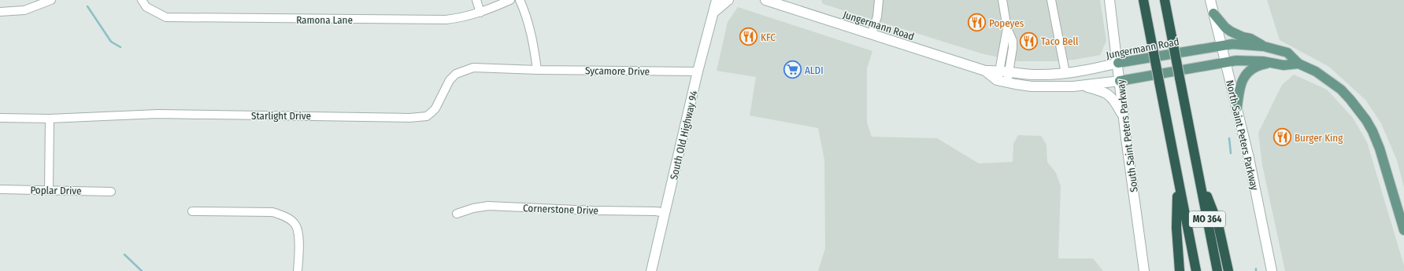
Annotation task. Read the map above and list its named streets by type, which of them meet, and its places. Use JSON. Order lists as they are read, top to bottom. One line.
{"streets":{"highway":["MO 364"],"main road":["Jungermann Road","South Old Highway 94","North Saint Peters Parkway","South Saint Peters Parkway"],"street":["Ramona Lane","Sycamore Drive","Starlight Drive","Poplar Drive","Cornerstone Drive"]},"crossings":[["Jungermann Road","North Saint Peters Parkway"],["Jungermann Road","South Saint Peters Parkway"],["Sycamore Drive","Starlight Drive"],["Sycamore Drive","South Old Highway 94"],["South Old Highway 94","Cornerstone Drive"]],"places":{"restaurant":["Popeyes","KFC","Taco Bell","Burger King"],"supermarket":["ALDI"]}}
